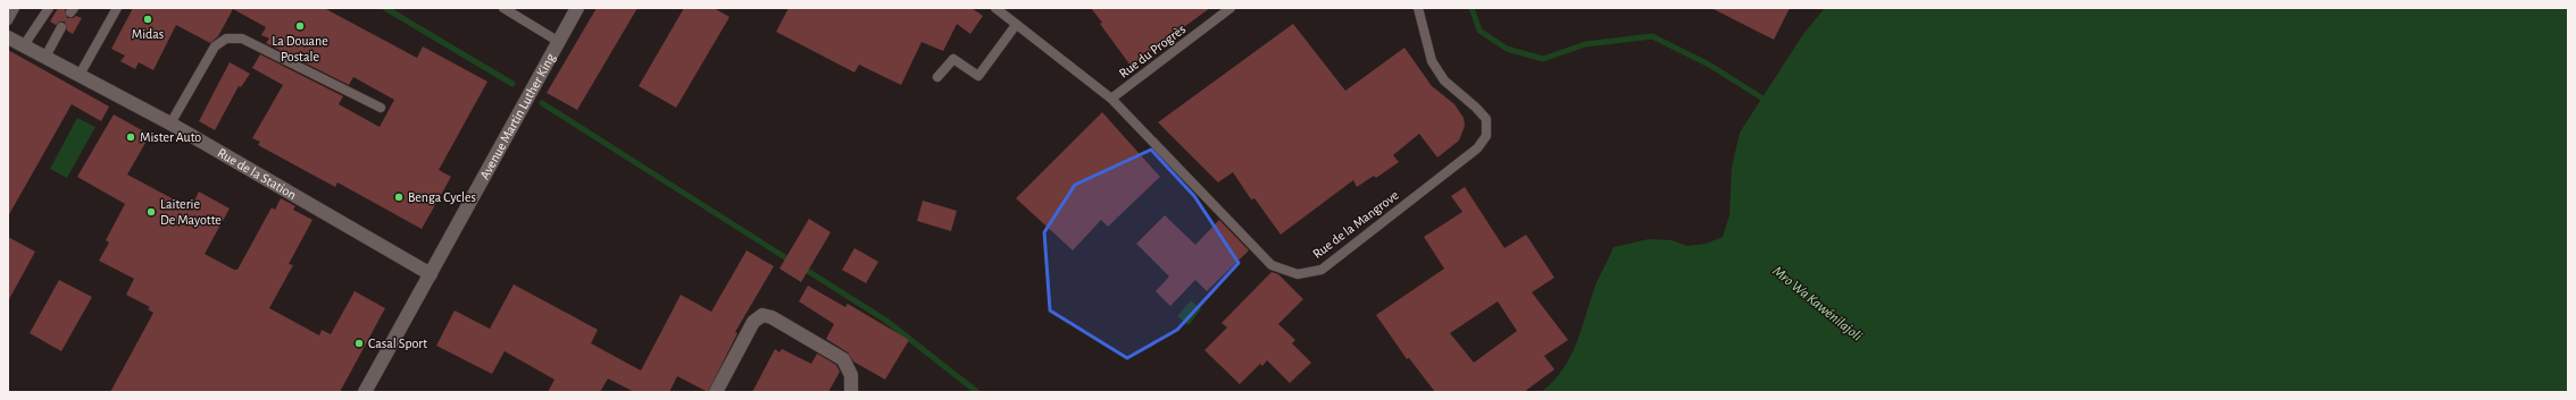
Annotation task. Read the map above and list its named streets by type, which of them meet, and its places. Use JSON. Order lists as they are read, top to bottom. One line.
{"streets":{"street":["Avenue Martin Luther King","Rue de la Station"],"lane":["Rue du Progrès","Rue de la Mangrove"]},"crossings":[["Rue du Progrès","Rue de la Mangrove"],["Avenue Martin Luther King","Rue de la Station"]],"water":["Mro Wa Kawénilajoli"],"places":["Midas","La Douane Postale","Mister Auto","Benga Cycles","Laiterie De Mayotte","Casal Sport"]}
